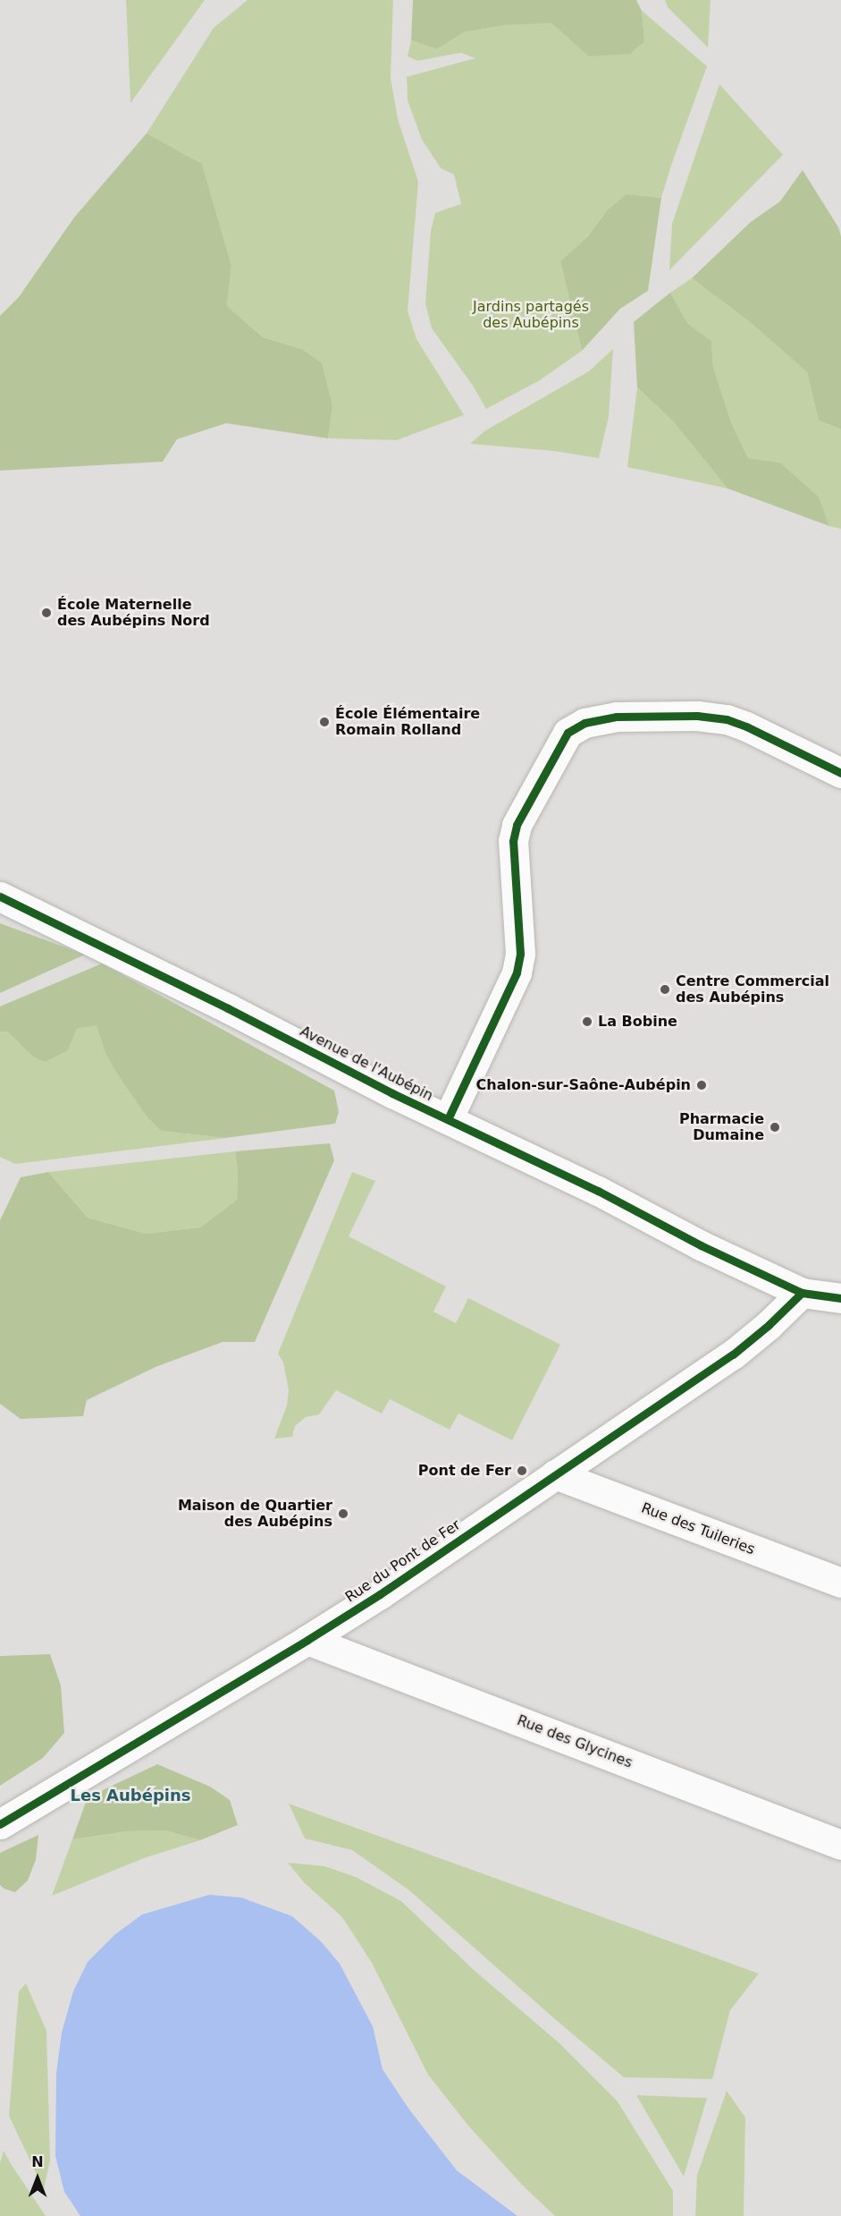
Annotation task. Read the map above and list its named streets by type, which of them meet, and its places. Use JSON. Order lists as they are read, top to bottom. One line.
{"streets":{"street":["Avenue de l'Aubépin","Rue des Tuileries","Rue du Pont de Fer","Rue des Glycines"]},"crossings":[["Avenue de l'Aubépin","Rue du Pont de Fer"],["Rue des Tuileries","Rue du Pont de Fer"],["Rue du Pont de Fer","Rue des Glycines"]],"districts":["Les Aubépins"],"parks":["Jardins partagés des Aubépins"],"places":["École Maternelle des Aubépins Nord","École Élémentaire Romain Rolland","Centre Commercial des Aubépins","La Bobine","Chalon-sur-Saône-Aubépin","Pharmacie Dumaine","Pont de Fer","Maison de Quartier des Aubépins"],"north":"top"}
